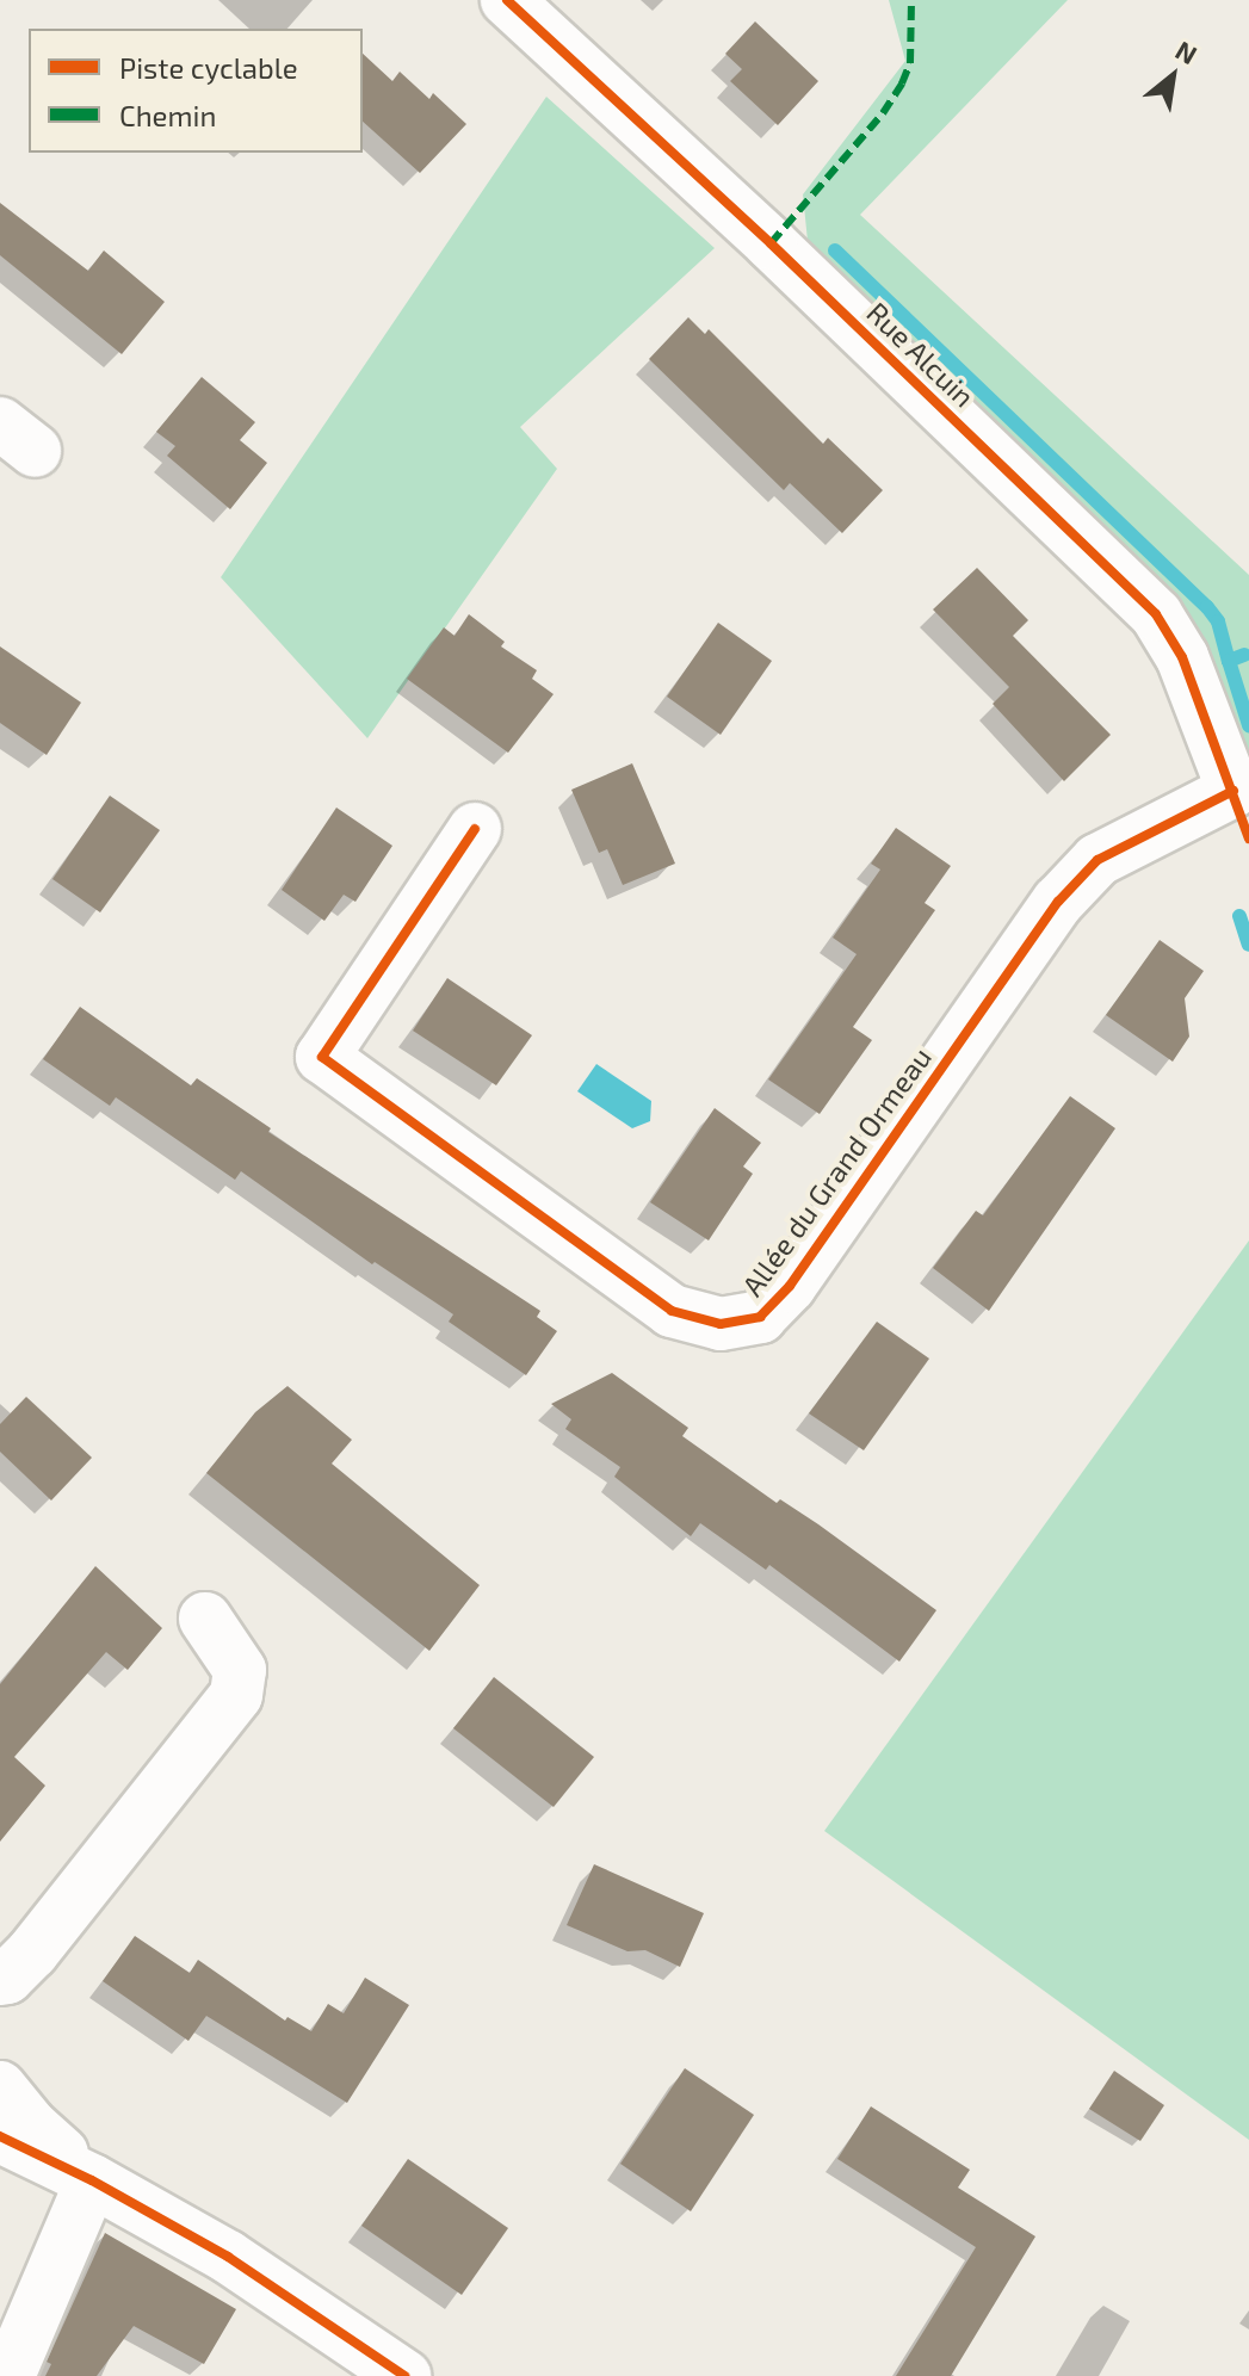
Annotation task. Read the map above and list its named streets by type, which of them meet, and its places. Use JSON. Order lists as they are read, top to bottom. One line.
{"streets":{"street":["Rue Alcuin","Allée du Grand Ormeau"]},"crossings":[["Rue Alcuin","Allée du Grand Ormeau"]],"legend":["Piste cyclable","Chemin"],"north":"top right"}
